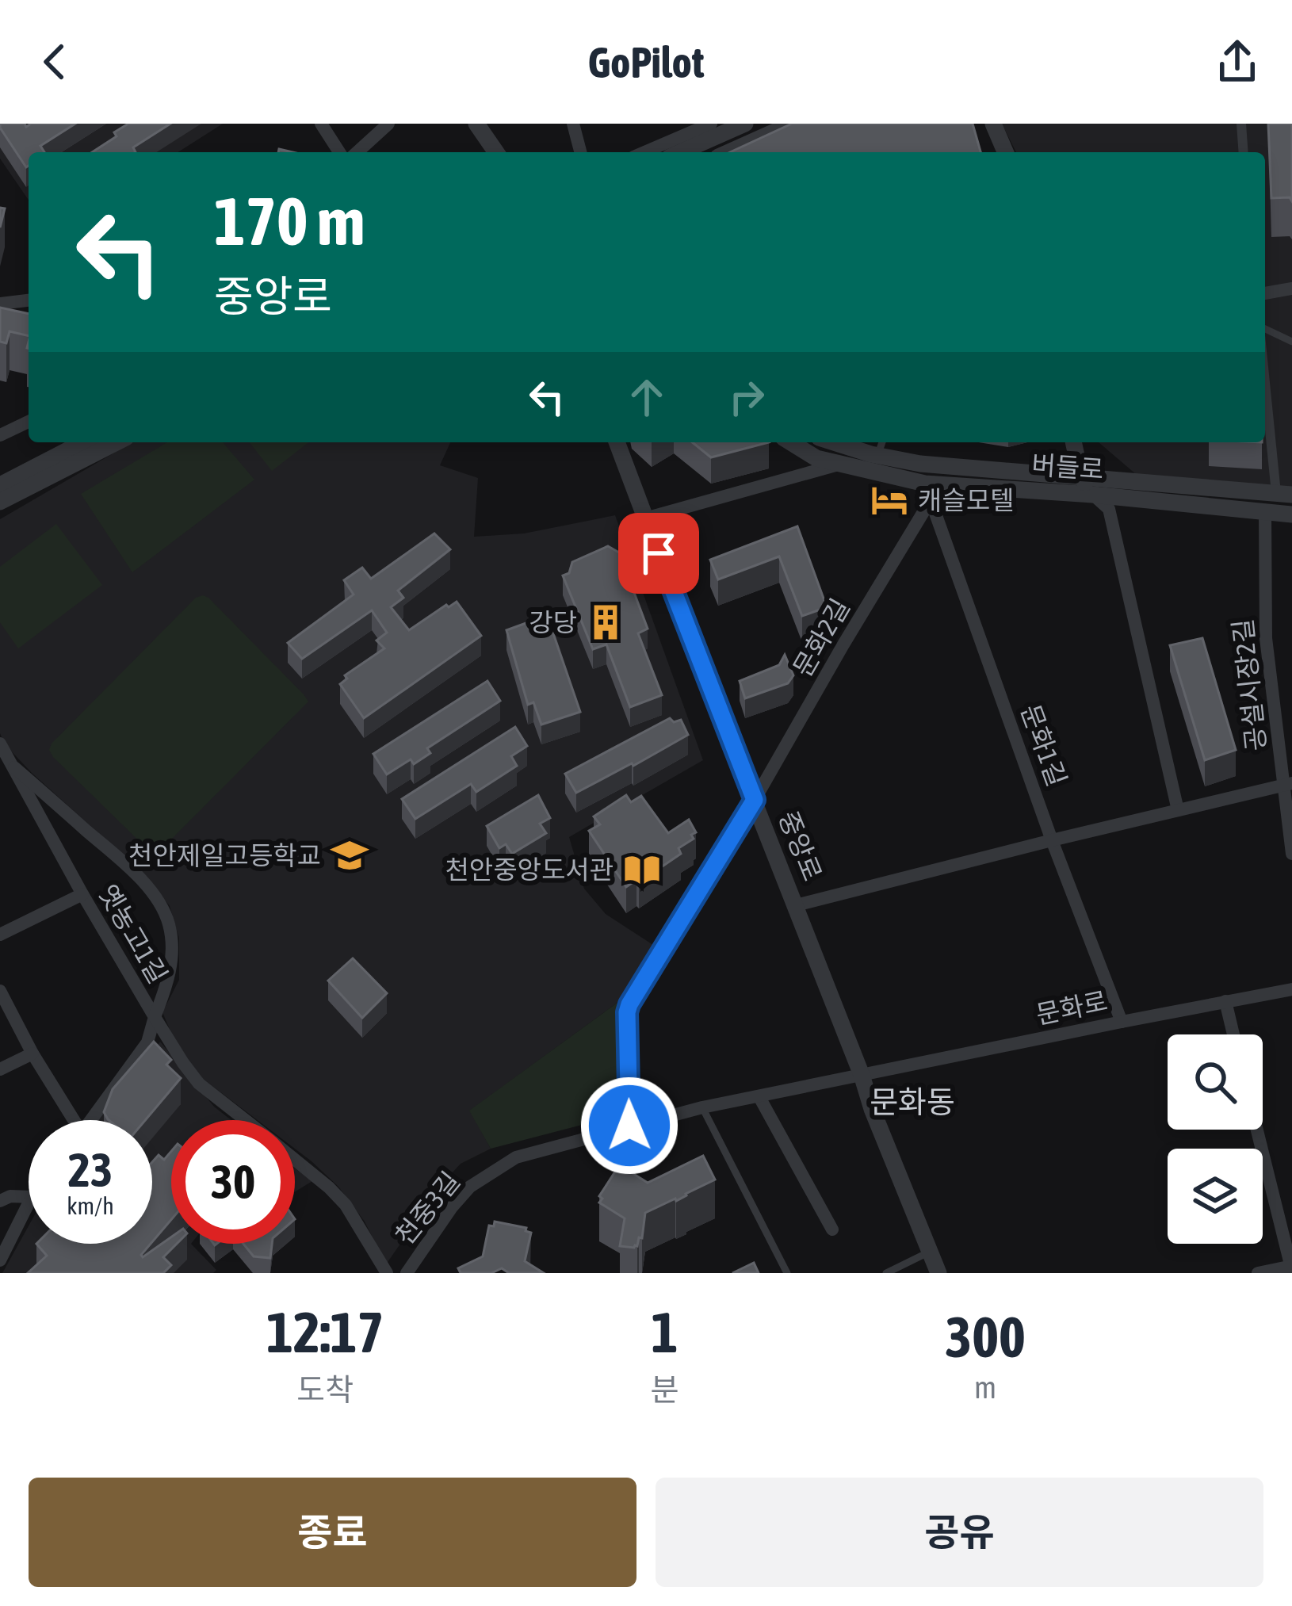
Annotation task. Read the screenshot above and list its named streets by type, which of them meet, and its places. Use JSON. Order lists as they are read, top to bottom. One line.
{"streets":{"street":["버들로","문화2길","공설시장2길","문화1길","중앙로","옛농고1길","문화로","천중3길"]},"crossings":[["버들로","문화2길"],["버들로","공설시장2길"],["버들로","문화1길"],["버들로","중앙로"],["문화2길","문화1길"],["문화2길","중앙로"],["문화2길","천중3길"],["문화1길","문화로"],["중앙로","문화로"],["중앙로","천중3길"],["문화로","천중3길"]],"districts":["문화동"],"places":{"hotel":["캐슬모텔"],"building":["강당"],"school or university":["천안제일고등학교"],"library":["천안중앙도서관"]},"page":{"header":"GoPilot","turn":["170 m","중앙로"],"speed":"23 km/h","limit":"30","eta":["12:17","도착","1","분","300","m"],"buttons":["종료","공유"]}}
